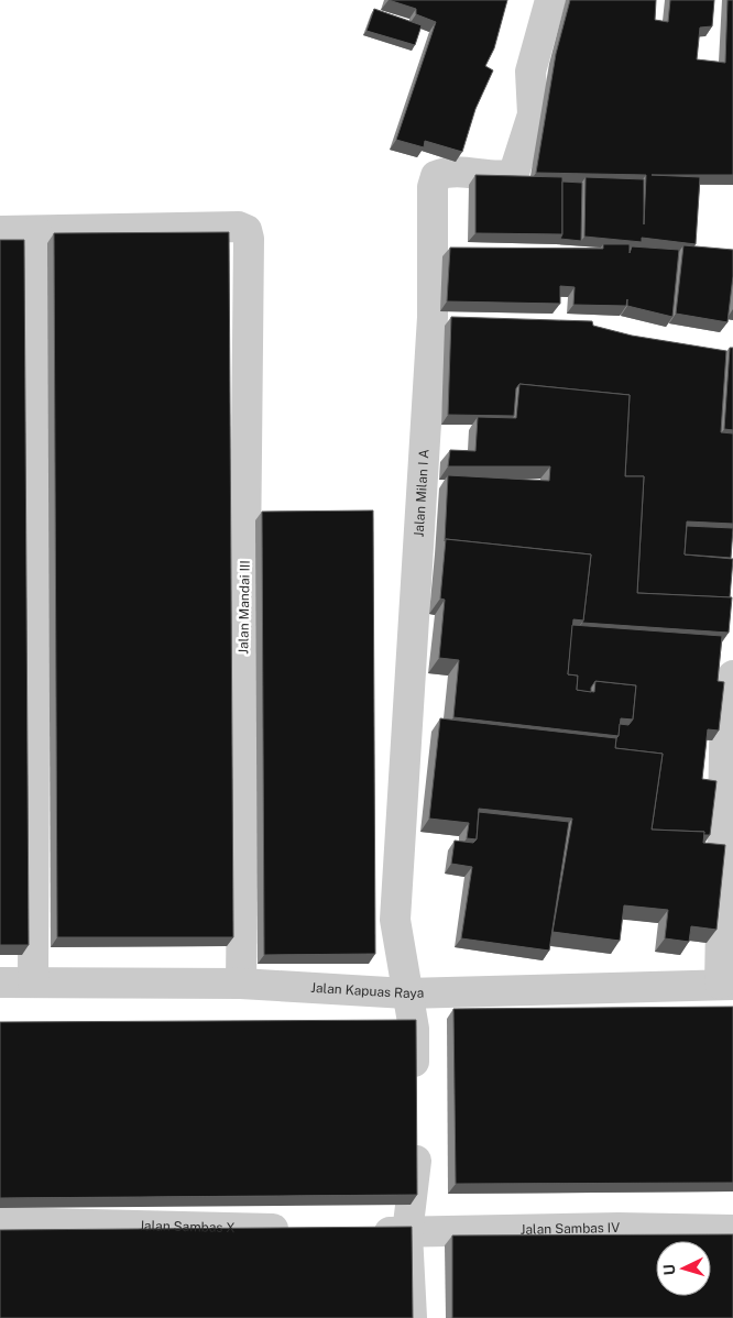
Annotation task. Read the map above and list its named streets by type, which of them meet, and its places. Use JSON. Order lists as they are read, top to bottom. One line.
{"streets":{"street":["Jalan Milan I A","Jalan Mandai III","Jalan Kapuas Raya","Jalan Sambas X","Jalan Sambas IV"]},"crossings":[["Jalan Milan I A","Jalan Kapuas Raya"],["Jalan Mandai III","Jalan Kapuas Raya"]],"north":"left"}
